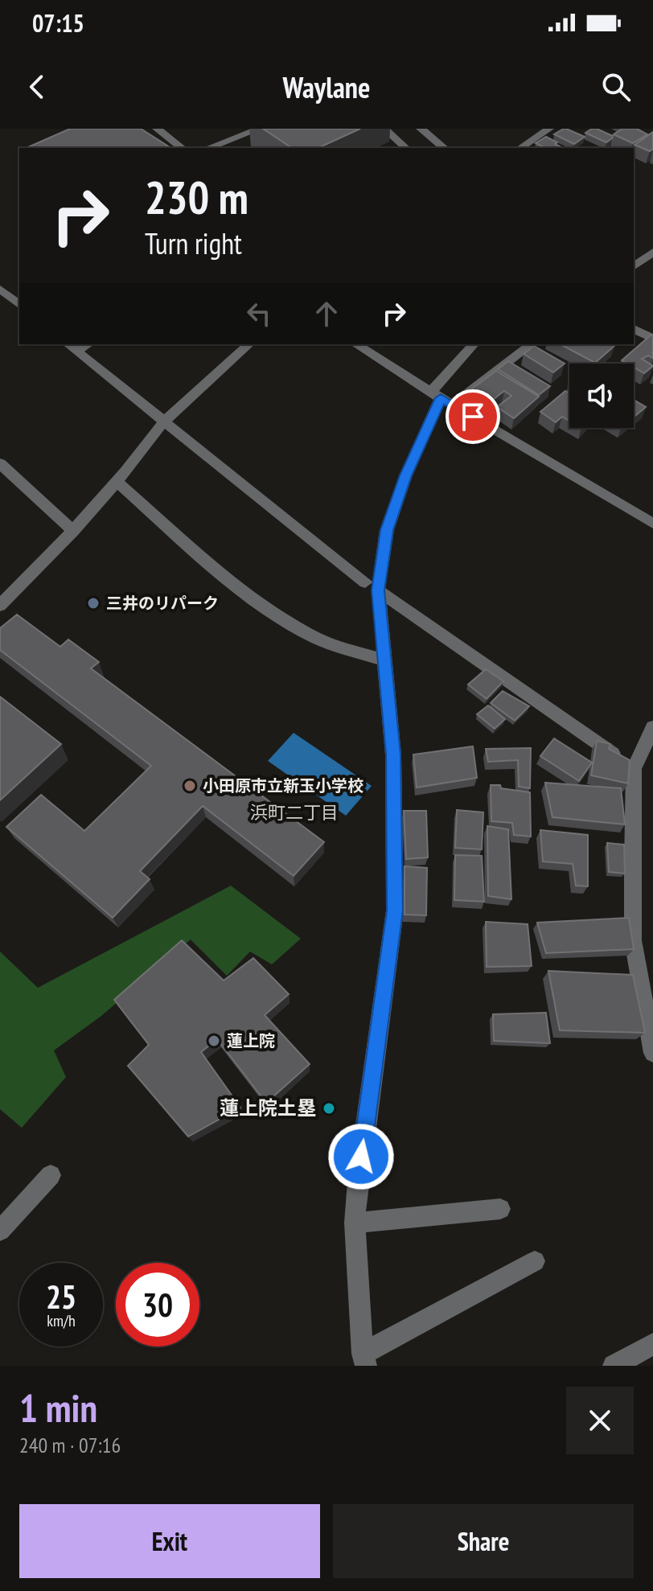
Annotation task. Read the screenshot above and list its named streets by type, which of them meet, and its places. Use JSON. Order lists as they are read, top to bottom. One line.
{"districts":["浜町二丁目"],"places":["三井のリパーク","小田原市立新玉小学校","蓮上院","蓮上院土塁"],"page":{"status":"07:15","header":"Waylane","turn":["230 m","Turn right"],"speed":"25 km/h","limit":"30","heading":["1 min","240 m · 07:16"],"buttons":["Exit","Share"]}}
